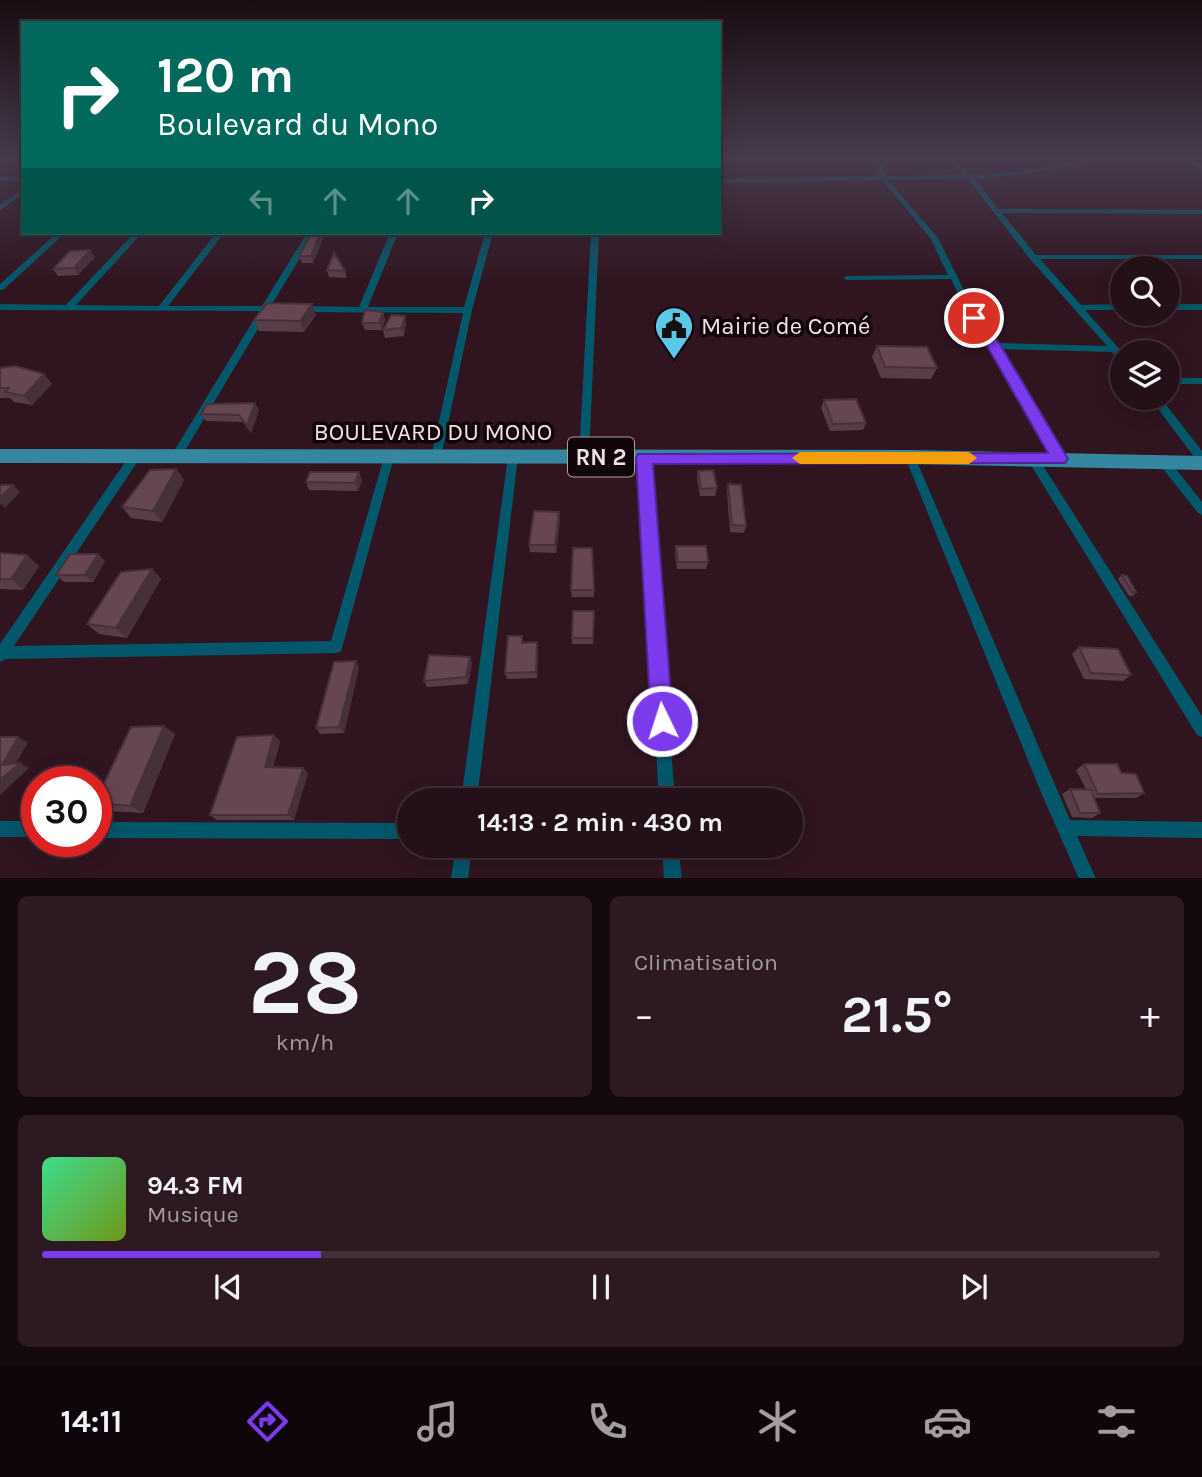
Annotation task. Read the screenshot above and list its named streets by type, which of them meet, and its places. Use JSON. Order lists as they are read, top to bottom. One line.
{"streets":{"main road":["BOULEVARD DU MONO","RN 2"]},"places":{"public building":["Mairie de Comé"]},"page":{"turn":["120 m","Boulevard du Mono"],"limit":"30","trip":"14:13 · 2 min · 430 m","tile":[["28","km/h"],"Climatisation"],"heat":["−","21.5°","+"],"song":["94.3 FM","Musique"],"tabs":"14:11"}}
